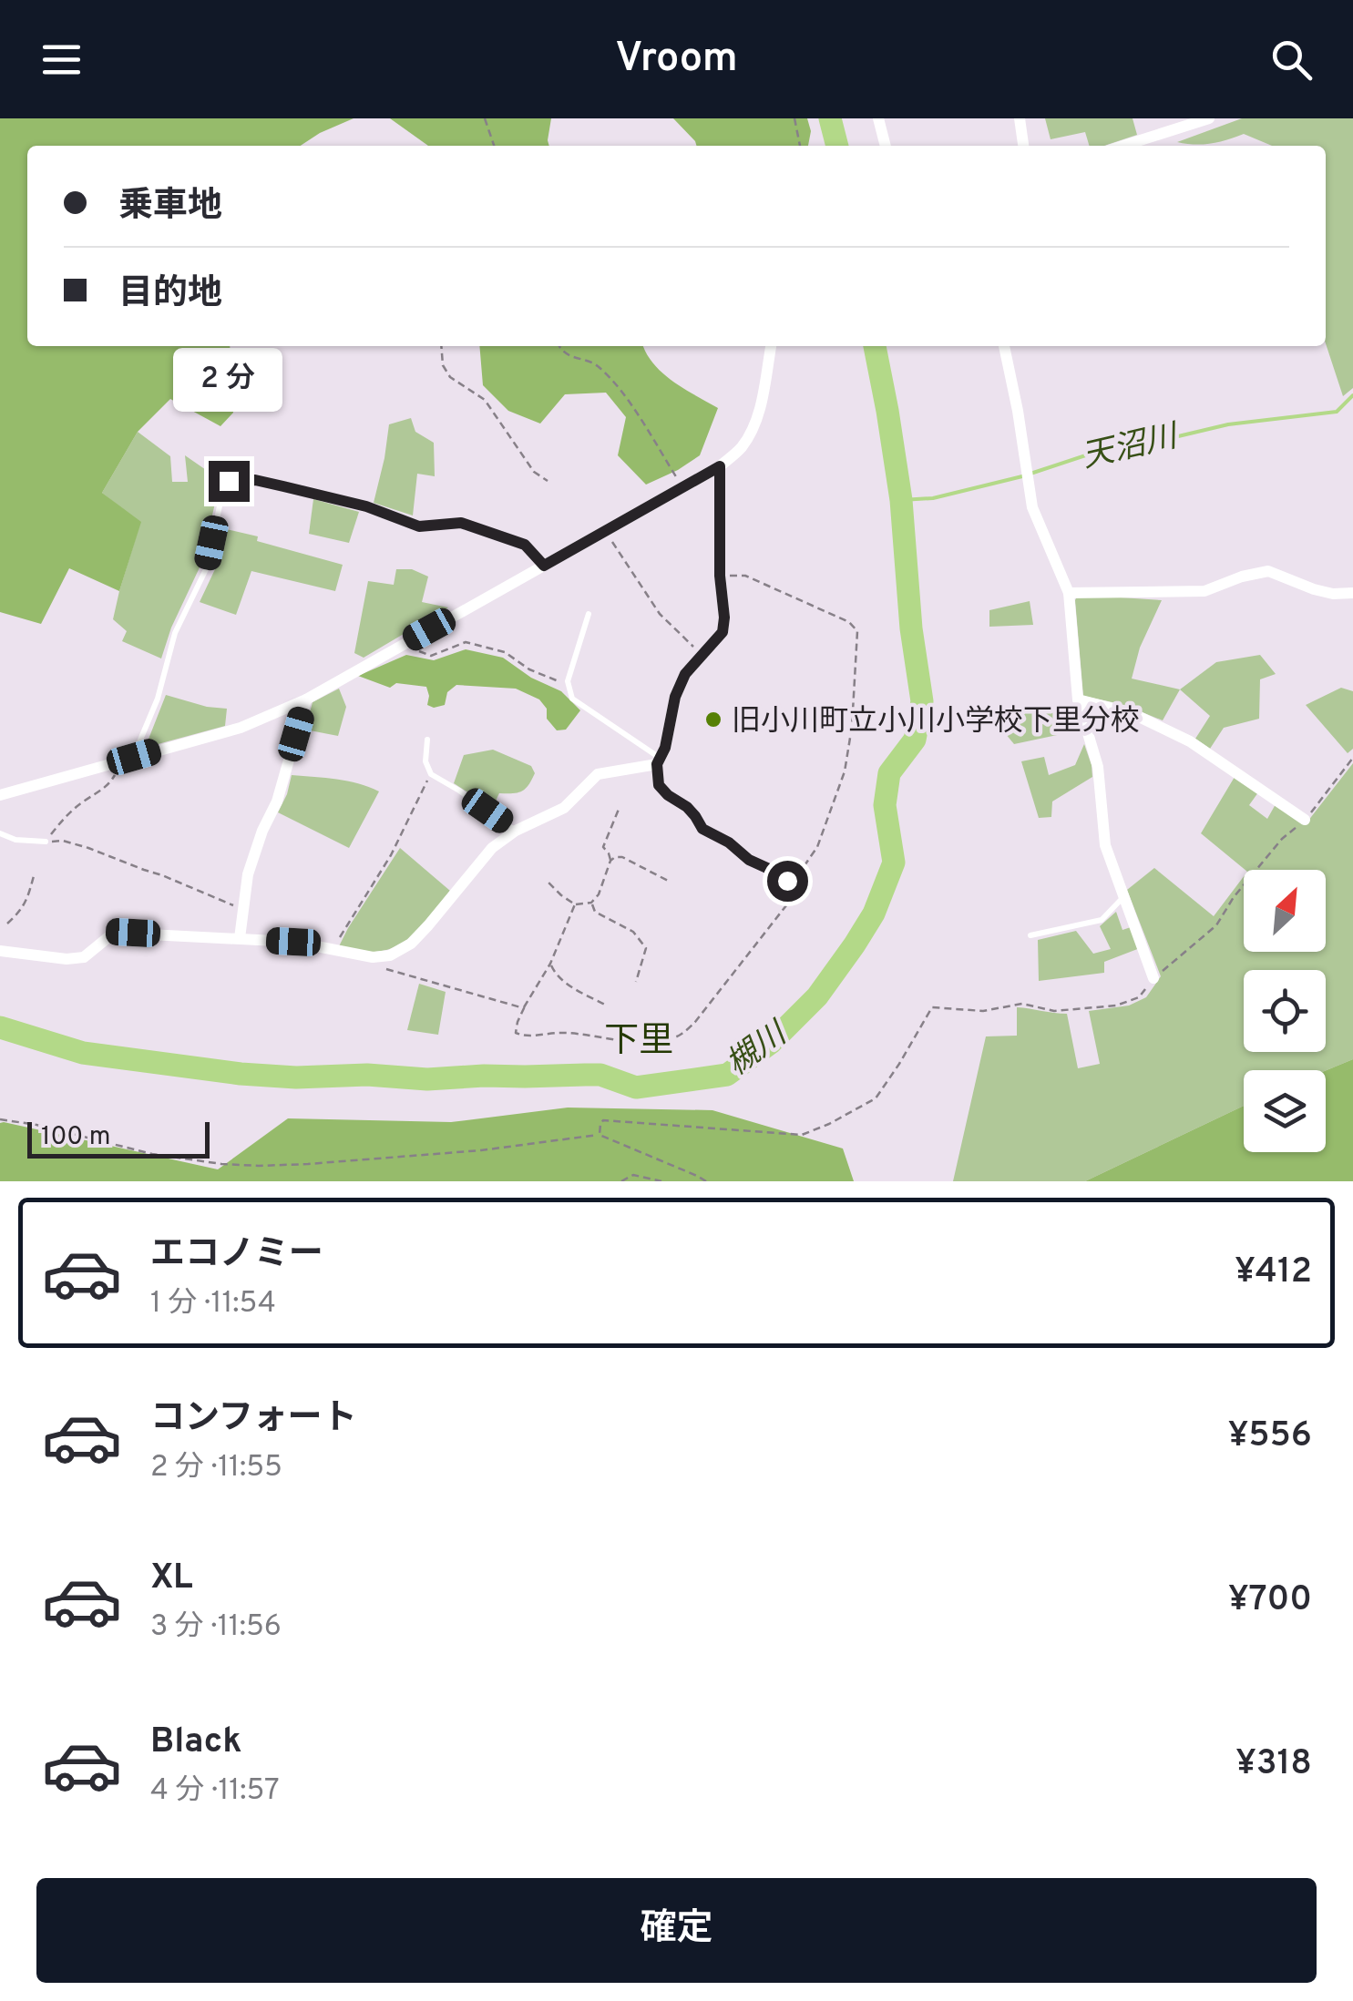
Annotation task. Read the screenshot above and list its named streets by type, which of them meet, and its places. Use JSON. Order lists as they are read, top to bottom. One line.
{"districts":["下里"],"water":["天沼川","槻川"],"places":["旧小川町立小川小学校下里分校"],"scale_bar":"100 m","north":"top right","page":{"header":"Vroom","banner":["乗車地","目的地"],"bubble":"2 分","scale":"100 m","list":[{"name":"エコノミー","note":"1 分 · 11:54","value":"¥412"},{"name":"コンフォート","note":"2 分 · 11:55","value":"¥556"},{"name":"XL","note":"3 分 · 11:56","value":"¥700"},{"name":"Black","note":"4 分 · 11:57","value":"¥318"}],"buttons":"確定"}}
